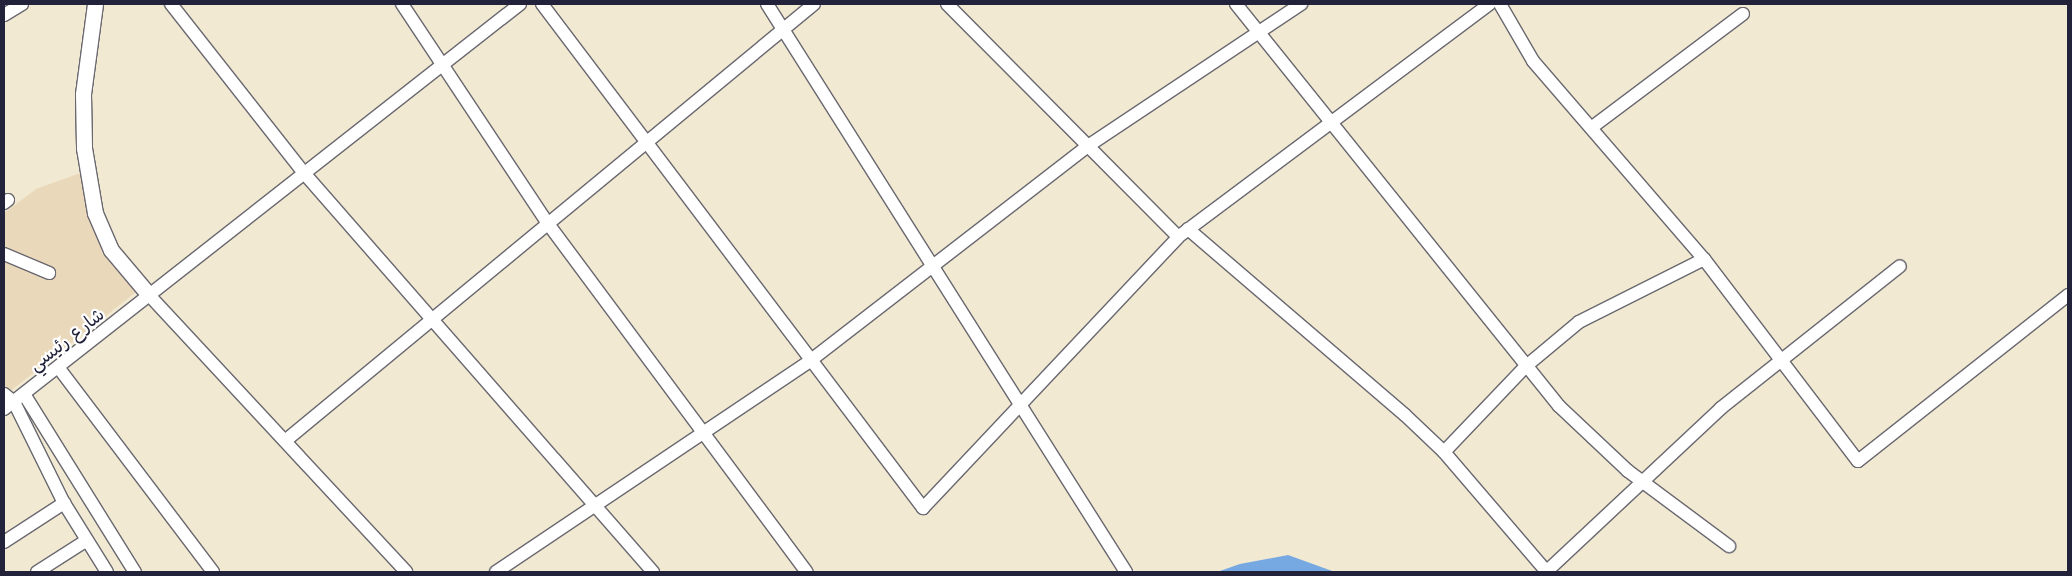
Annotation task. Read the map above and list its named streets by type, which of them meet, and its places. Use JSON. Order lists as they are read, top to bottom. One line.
{"streets":{"street":["شارع رئيسي"]}}
